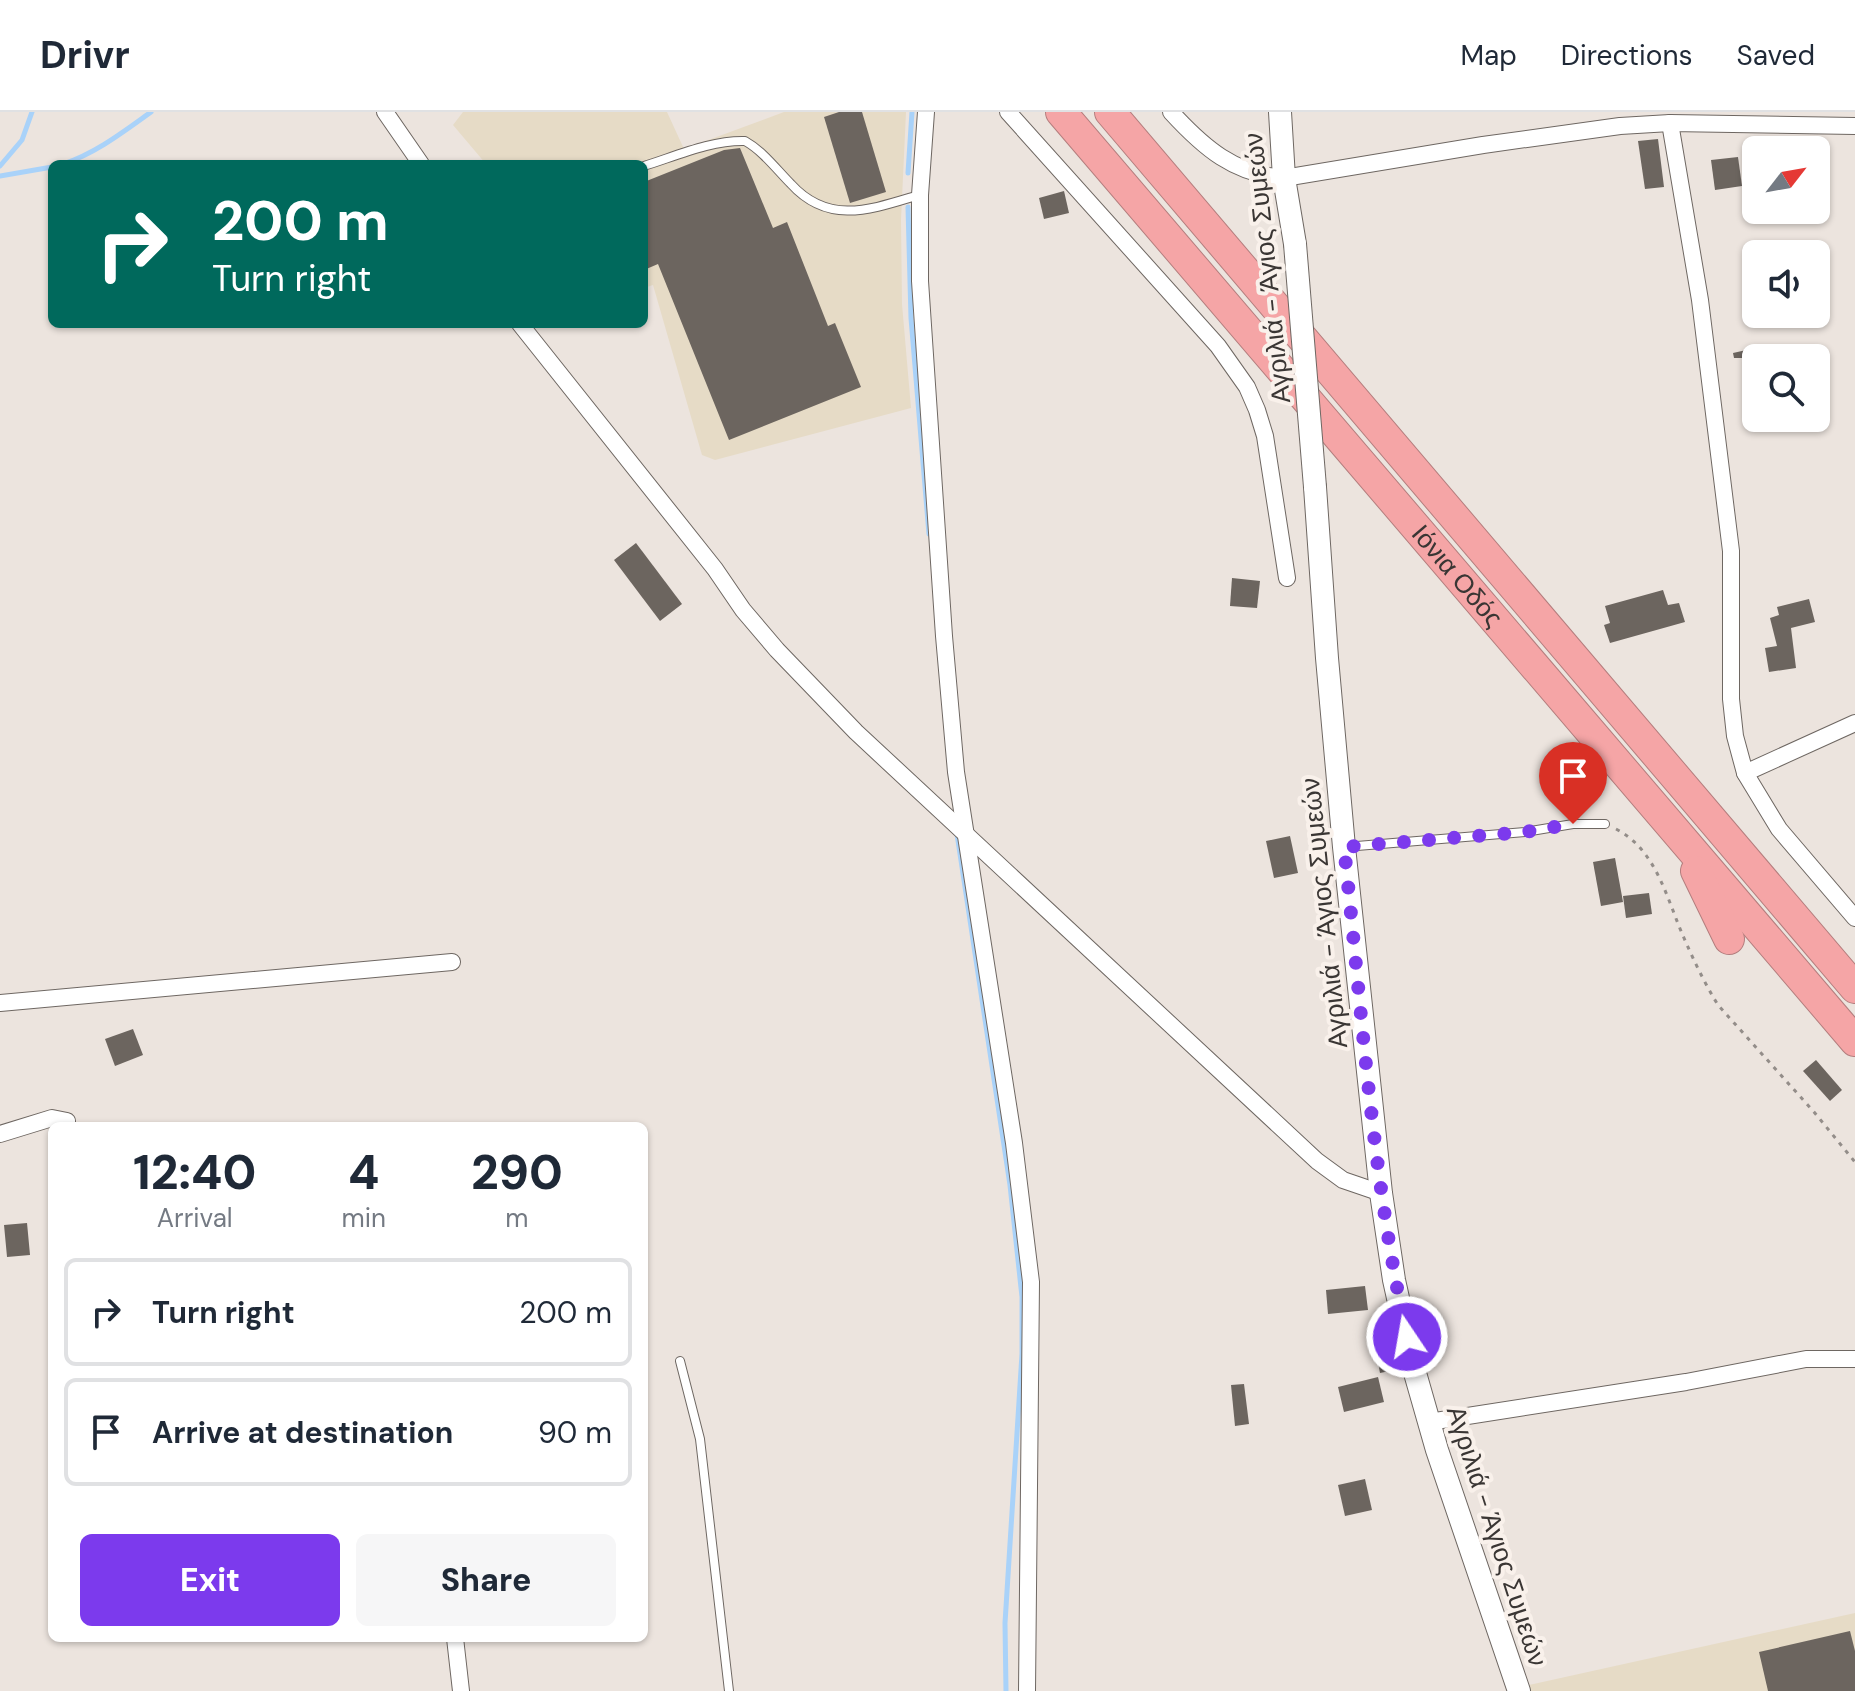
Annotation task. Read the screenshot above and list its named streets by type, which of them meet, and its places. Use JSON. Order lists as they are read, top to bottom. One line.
{"streets":{"highway":["Ιόνια Οδός"],"main road":["Αγριλιά - Άγιος Συμεών"]},"north":"top right","page":{"header":"Drivr","nav":["Map","Directions","Saved"],"turn":["200 m","Turn right"],"eta":["12:40","Arrival","4","min","290","m"],"list":[{"name":"Turn right","value":"200 m"},{"name":"Arrive at destination","value":"90 m"}],"buttons":["Exit","Share"]}}
